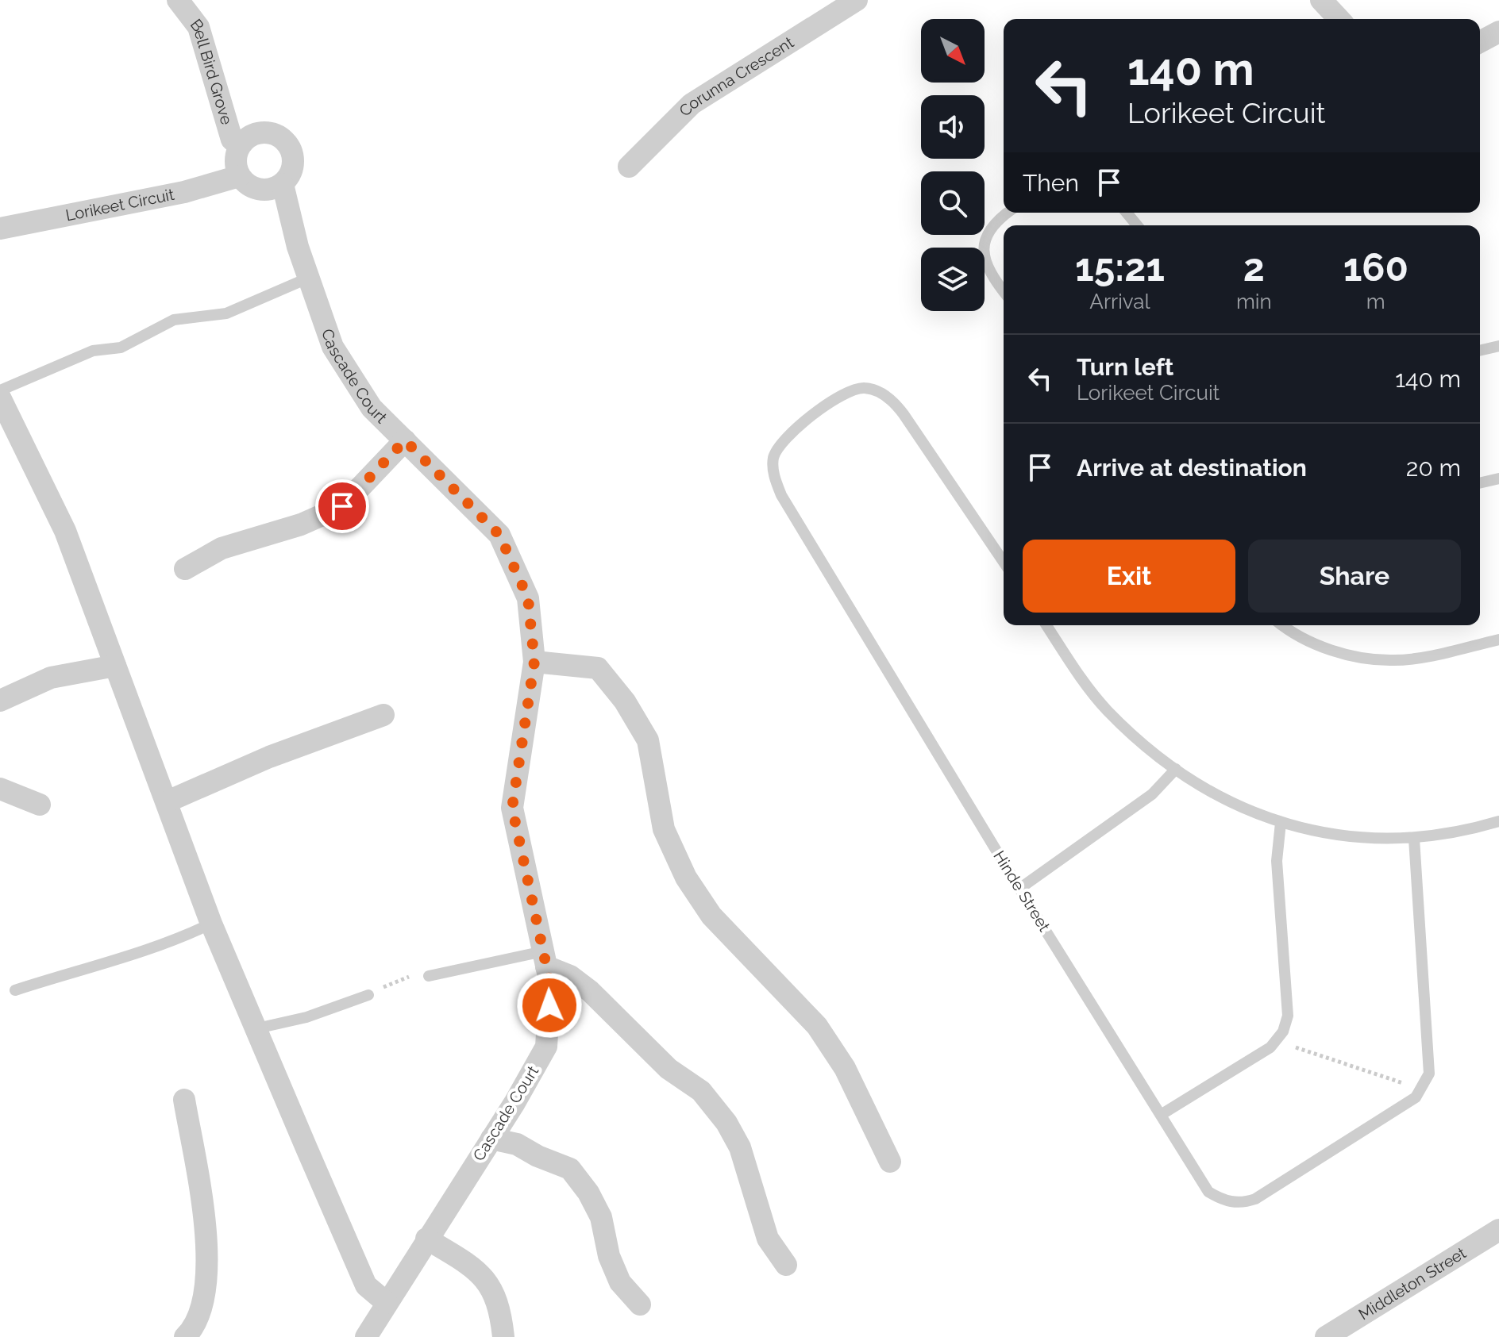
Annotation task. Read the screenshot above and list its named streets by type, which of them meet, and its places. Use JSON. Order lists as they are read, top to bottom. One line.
{"streets":{"street":["Bell Bird Grove","Corunna Crescent","Lorikeet Circuit","Cascade Court","Middleton Street"],"lane":["Hinde Street"]},"crossings":[["Bell Bird Grove","Lorikeet Circuit"],["Bell Bird Grove","Cascade Court"],["Lorikeet Circuit","Cascade Court"]],"north":"bottom right","page":{"turn":["140 m","Lorikeet Circuit"],"then":"Then","eta":["15:21","Arrival","2","min","160","m"],"list":[{"name":"Turn left","note":"Lorikeet Circuit","value":"140 m"},{"name":"Arrive at destination","value":"20 m"}],"buttons":["Exit","Share"]}}
